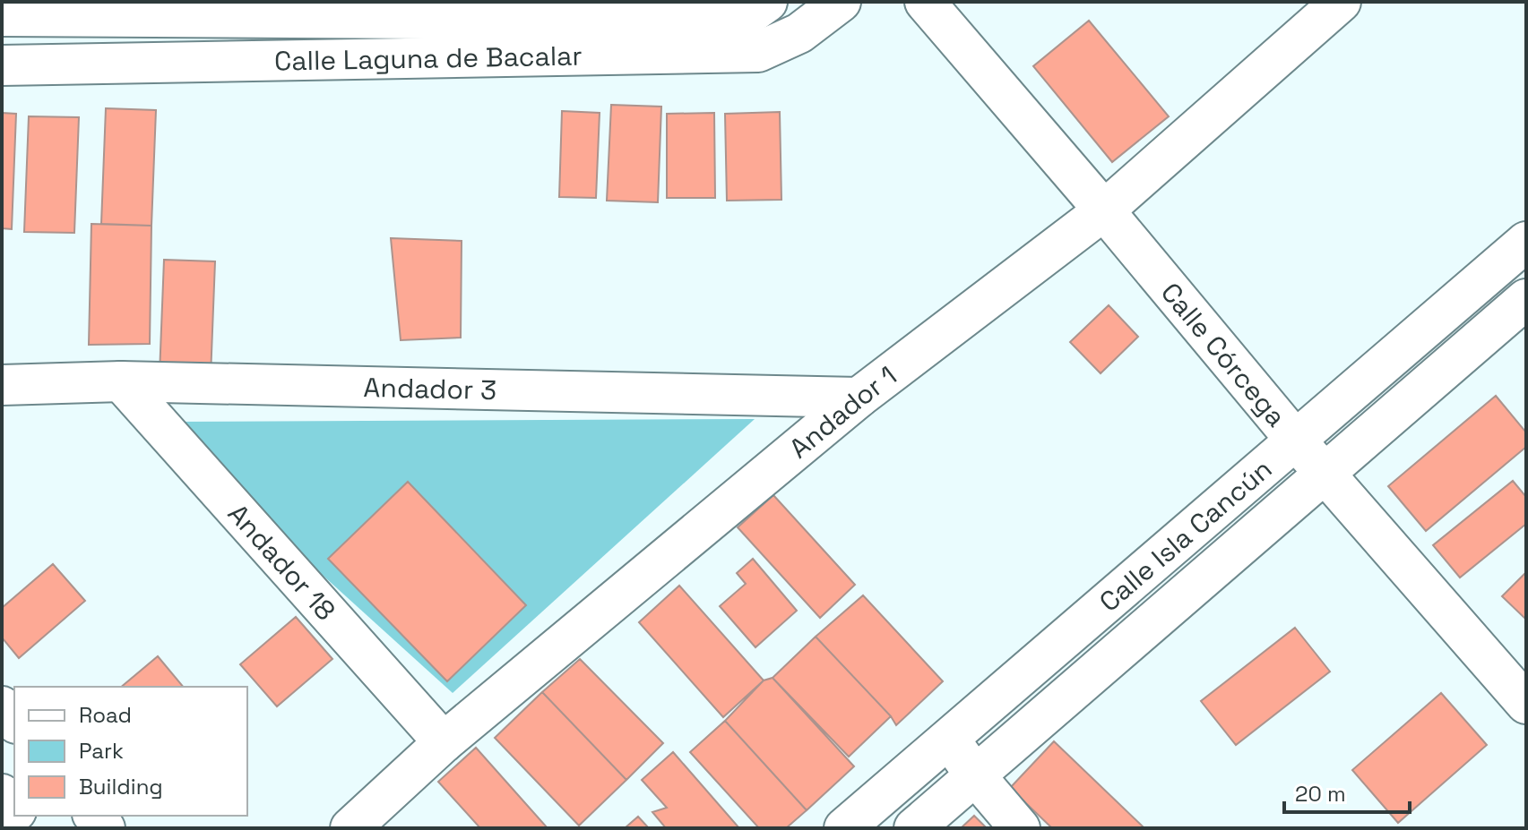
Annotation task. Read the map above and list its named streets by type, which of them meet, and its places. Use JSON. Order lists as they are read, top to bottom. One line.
{"streets":{"street":["Calle Laguna de Bacalar","Calle Córcega","Andador 3","Andador 1","Calle Isla Cancún","Andador 18"]},"crossings":[["Calle Córcega","Andador 1"],["Calle Córcega","Calle Isla Cancún"],["Andador 3","Andador 1"],["Andador 3","Andador 18"],["Andador 1","Andador 18"]],"legend":["Road","Park","Building"],"scale_bar":"20 m"}
